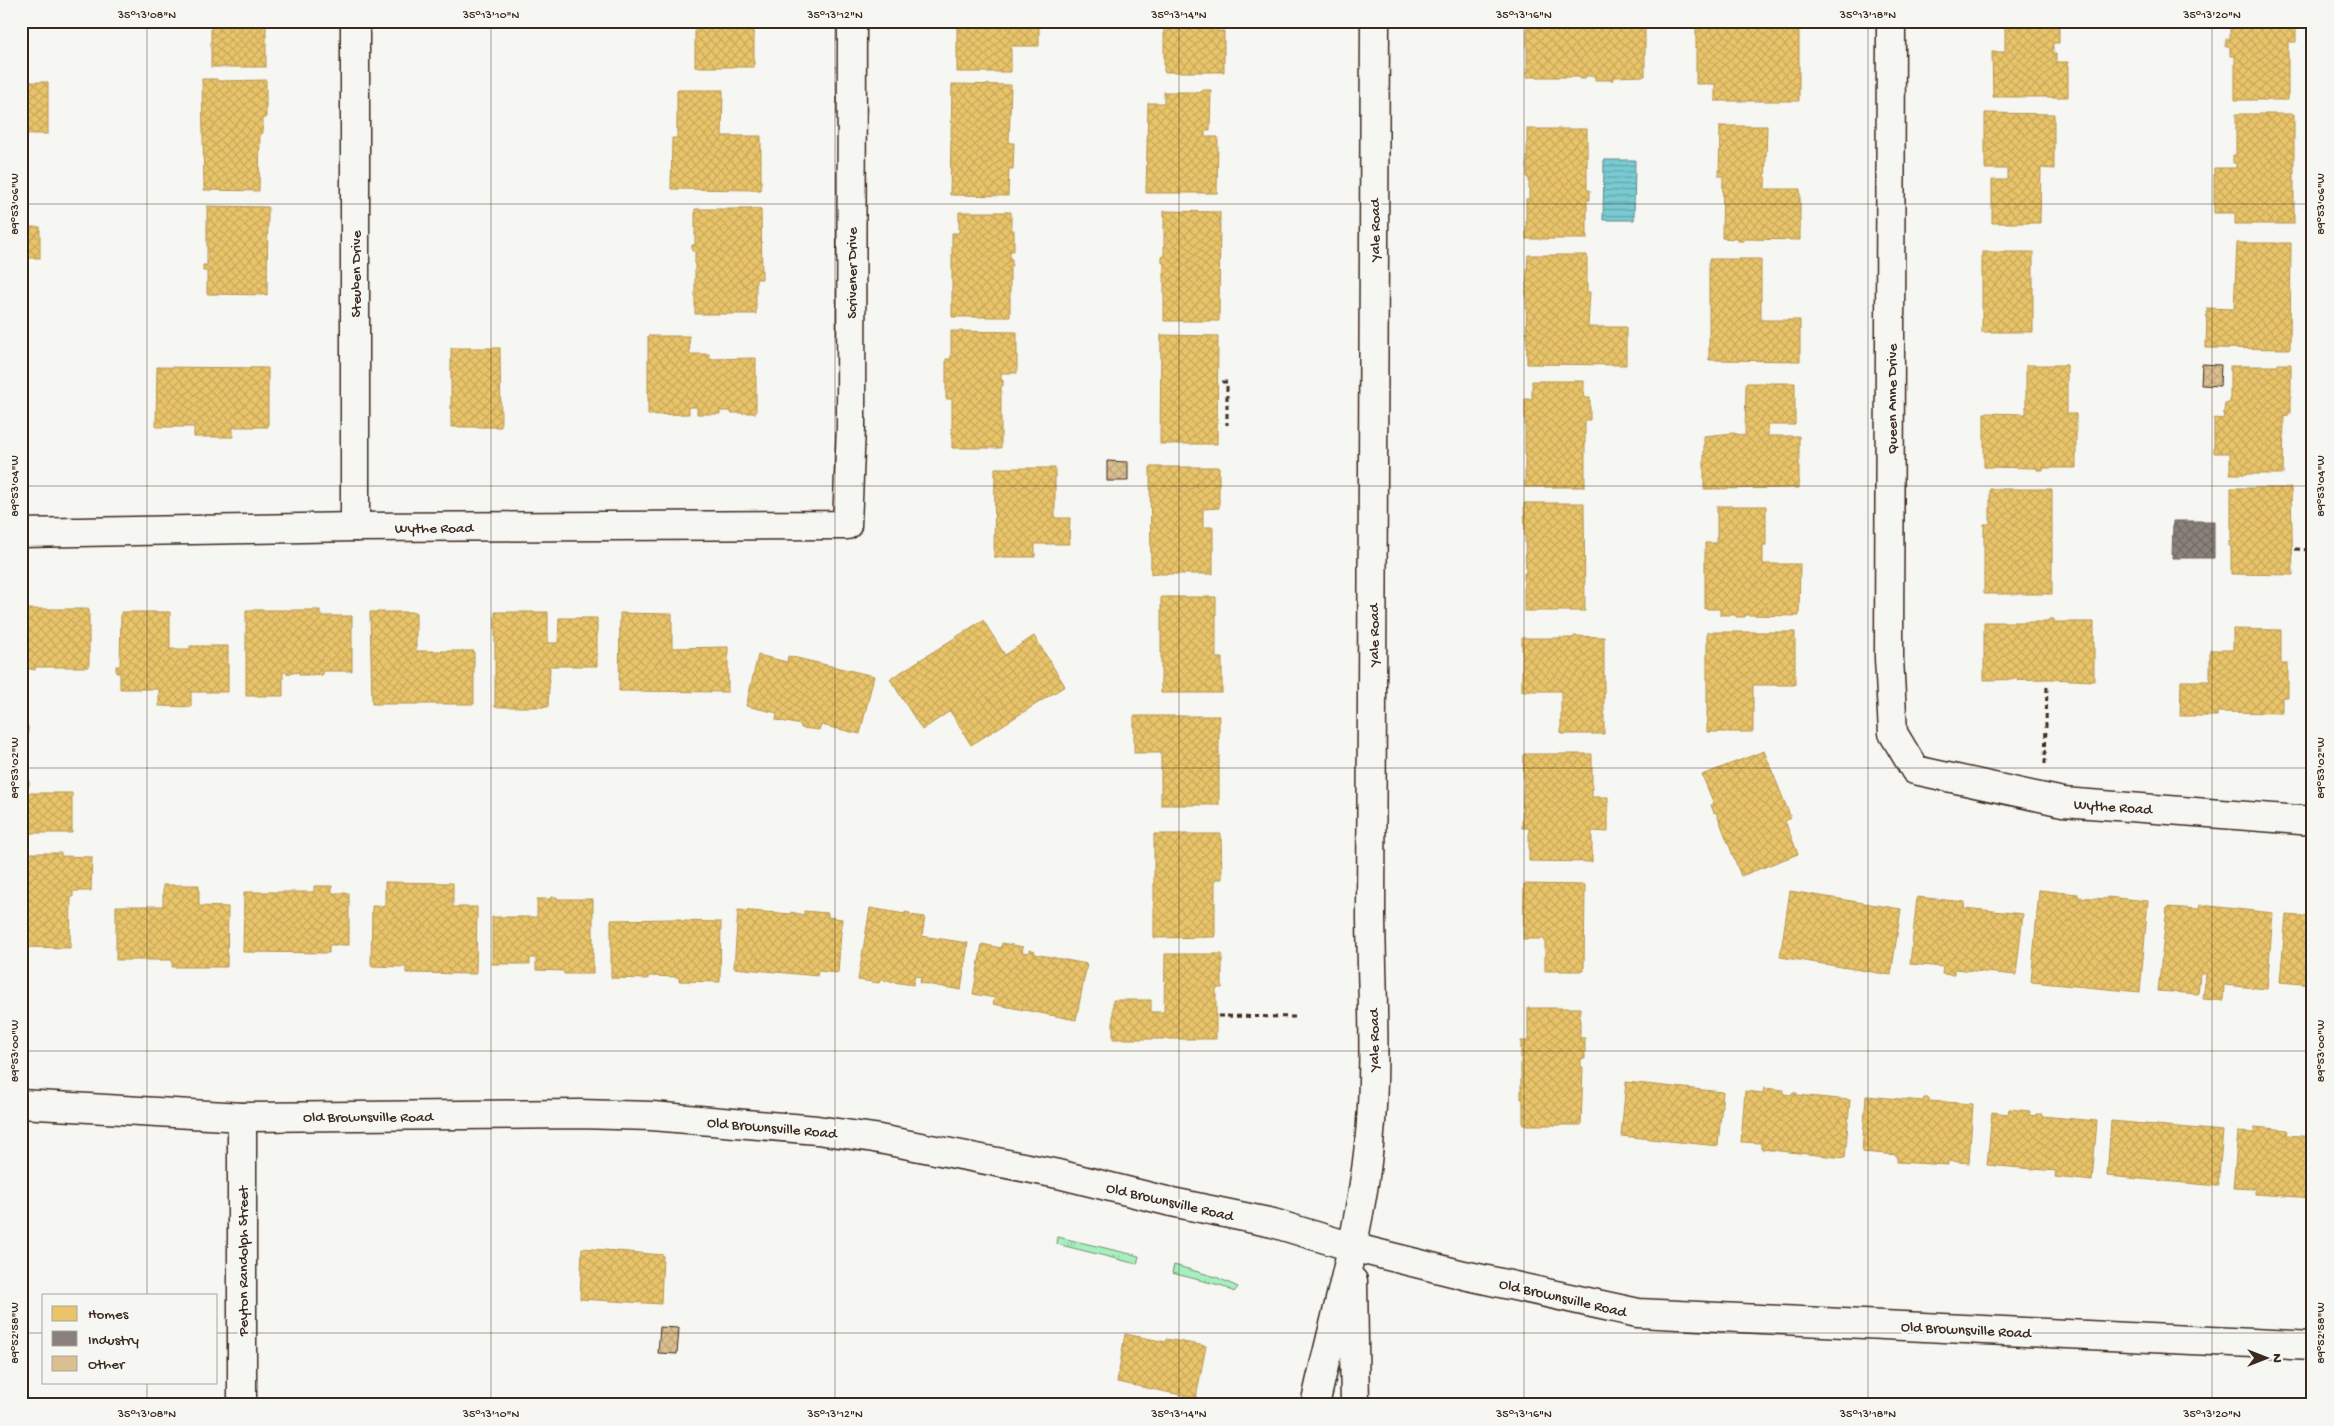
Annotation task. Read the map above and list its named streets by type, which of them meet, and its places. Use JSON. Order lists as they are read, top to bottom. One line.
{"streets":{"main road":["Yale Road","Scrivener Drive","Steuben Drive","Queen Anne Drive","Wythe Road","Old Brownsville Road","Peyton Randolph Street"]},"crossings":[["Yale Road","Old Brownsville Road"],["Scrivener Drive","Wythe Road"],["Steuben Drive","Wythe Road"],["Queen Anne Drive","Wythe Road"],["Old Brownsville Road","Peyton Randolph Street"]],"legend":["Homes","Industry","Other"],"north":"right","coordinates":["35°13'08\"N","35°13'10\"N","35°13'12\"N","35°13'14\"N","35°13'16\"N","35°13'18\"N","35°13'20\"N","89°53'06\"W","89°53'04\"W","89°53'02\"W","89°53'00\"W","89°52'58\"W"]}
